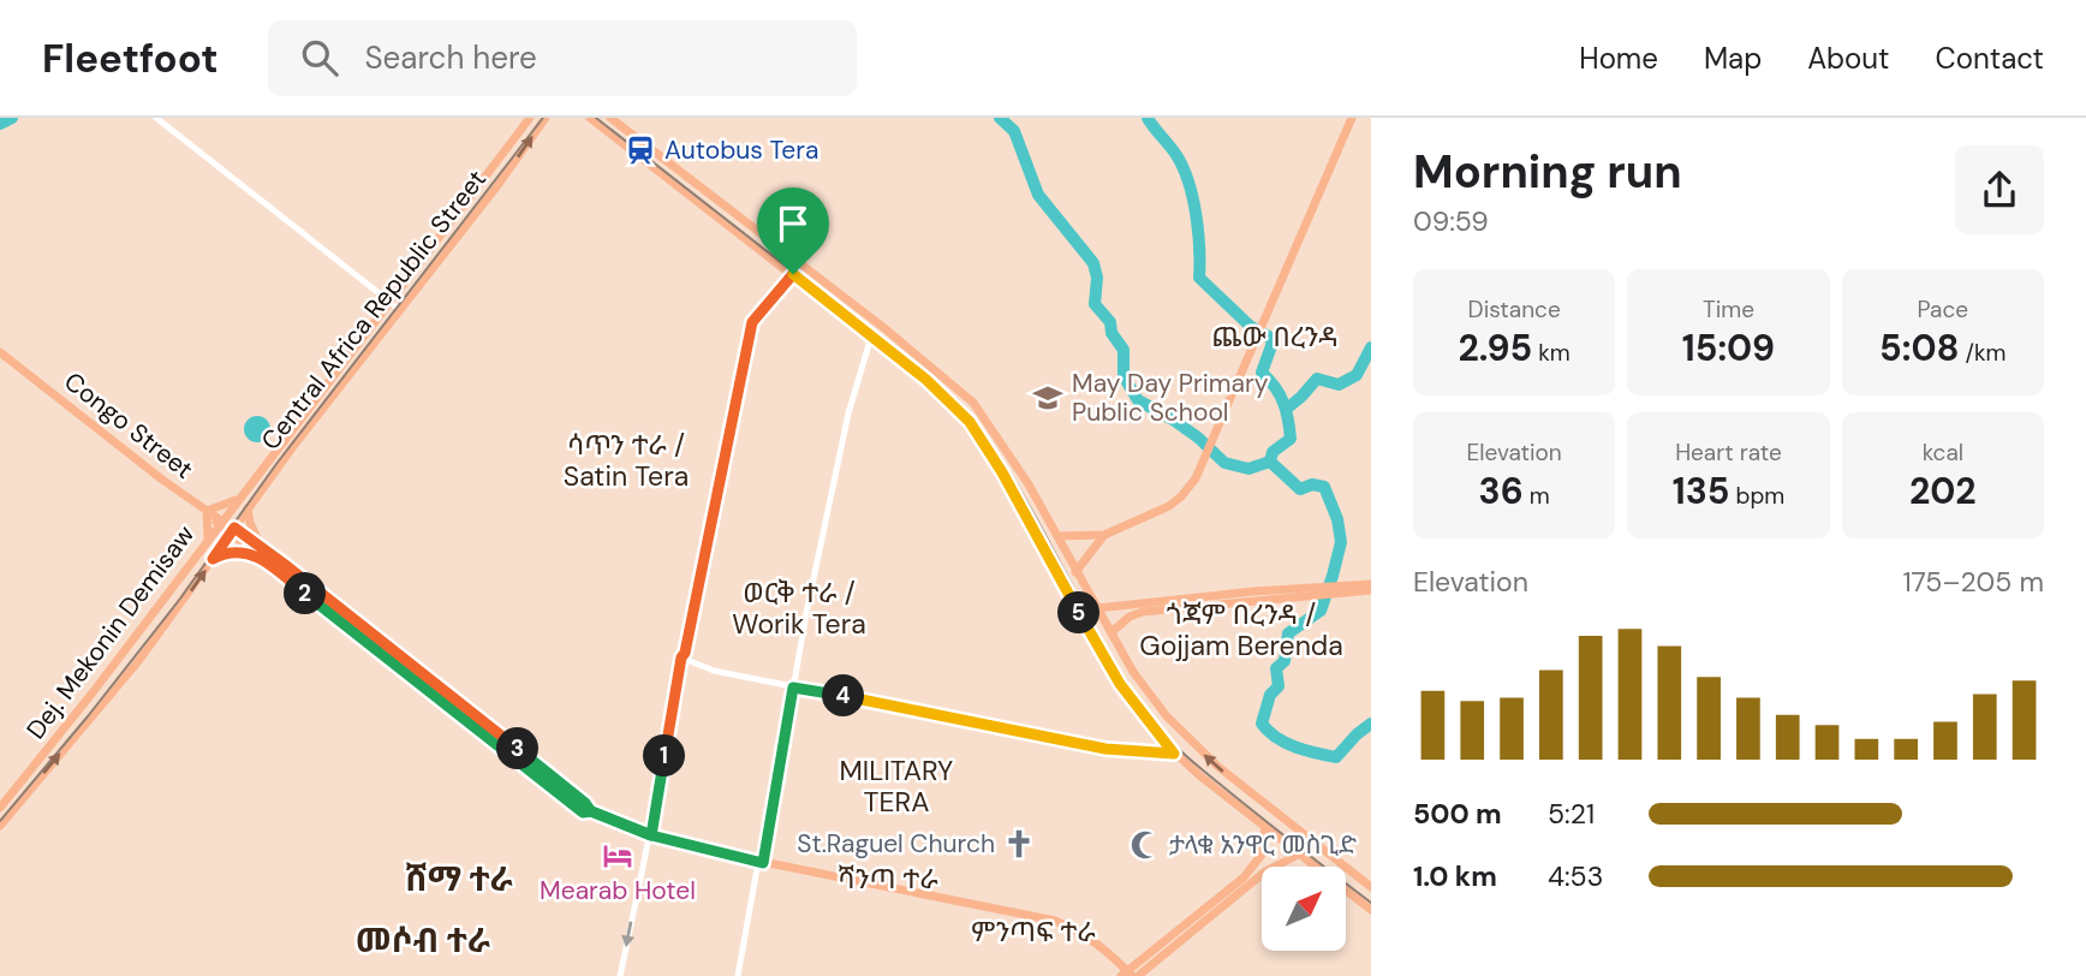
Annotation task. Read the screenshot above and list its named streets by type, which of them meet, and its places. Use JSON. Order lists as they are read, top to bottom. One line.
{"streets":{"main road":["Central Africa Republic Street","Congo Street","Dej. Mekonin Demisaw"]},"crossings":[["Central Africa Republic Street","Congo Street"],["Central Africa Republic Street","Dej. Mekonin Demisaw"],["Congo Street","Dej. Mekonin Demisaw"]],"districts":["ጨው በረንዳ","ሳጥን ተራ / Satin Tera","ወርቅ ተራ / Worik Tera","ጎጃም በረንዳ / Gojjam Berenda","MILITARY TERA","ሸማ ተራ","ሻንጣ ተራ","ምንጣፍ ተራ","መሶብ ተራ"],"places":{"station":["Autobus Tera"],"school or university":["May Day Primary Public School"],"church":["St.Raguel Church"],"mosque":["ታላቁ አንዋር መስጊድ"],"hotel":["Mearab Hotel"]},"north":"top right","page":{"header":"Fleetfoot","search":"Search here","nav":["Home","Map","About","Contact"],"heading":["Morning run","09:59"],"stats":[["Distance","2.95 km"],["Time","15:09"],["Pace","5:08 /km"],["Elevation","36 m"],["Heart rate","135 bpm"],["kcal","202"]],"chart":["Elevation","175–205 m"],"pins":["2","5","4","3","1"],"list":[{"name":"500 m","note":"5:21"},{"name":"1.0 km","note":"4:53"}]}}
